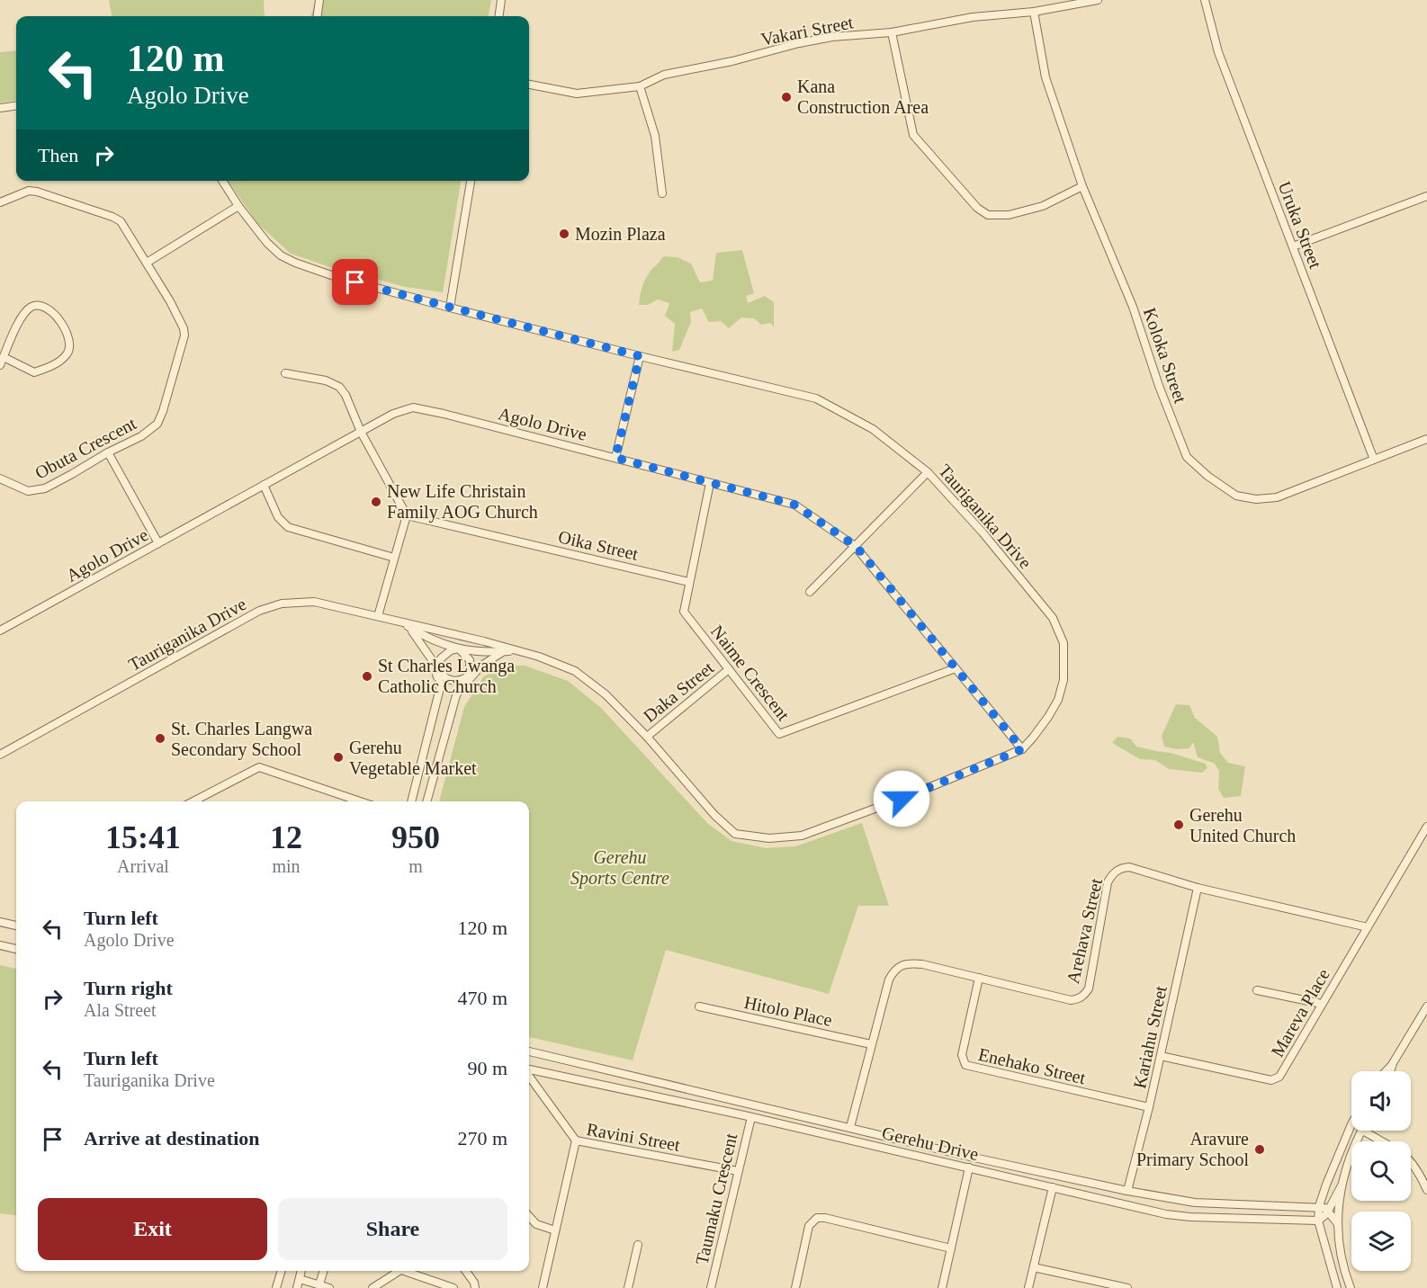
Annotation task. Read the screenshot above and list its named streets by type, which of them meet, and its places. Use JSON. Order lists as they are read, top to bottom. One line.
{"streets":{"street":["Vakari Street","Uruka Street","Koloka Street","Agolo Drive","Obuta Crescent","Tauriganika Drive","Oika Street","Naime Crescent","Daka Street","Arehava Street","Hitolo Place","Mareva Place","Kariahu Street","Enehako Street","Ravini Street","Gerehu Drive","Taumaku Crescent"]},"crossings":[["Vakari Street","Koloka Street"],["Uruka Street","Koloka Street"],["Agolo Drive","Tauriganika Drive"],["Agolo Drive","Naime Crescent"],["Tauriganika Drive","Daka Street"],["Oika Street","Naime Crescent"],["Naime Crescent","Daka Street"],["Arehava Street","Hitolo Place"],["Arehava Street","Mareva Place"],["Arehava Street","Kariahu Street"],["Arehava Street","Enehako Street"],["Arehava Street","Gerehu Drive"],["Mareva Place","Kariahu Street"],["Kariahu Street","Enehako Street"],["Kariahu Street","Gerehu Drive"],["Ravini Street","Taumaku Crescent"],["Gerehu Drive","Taumaku Crescent"]],"parks":["Gerehu Sports Centre"],"places":["Kana Construction Area","Mozin Plaza","New Life Christain Family AOG Church","St Charles Lwanga Catholic Church","St. Charles Langwa Secondary School","Gerehu Vegetable Market","Gerehu United Church","Aravure Primary School"],"page":{"turn":["120 m","Agolo Drive"],"then":"Then","eta":["15:41","Arrival","12","min","950","m"],"list":[{"name":"Turn left","note":"Agolo Drive","value":"120 m"},{"name":"Turn right","note":"Ala Street","value":"470 m"},{"name":"Turn left","note":"Tauriganika Drive","value":"90 m"},{"name":"Arrive at destination","value":"270 m"}],"buttons":["Exit","Share"]}}
